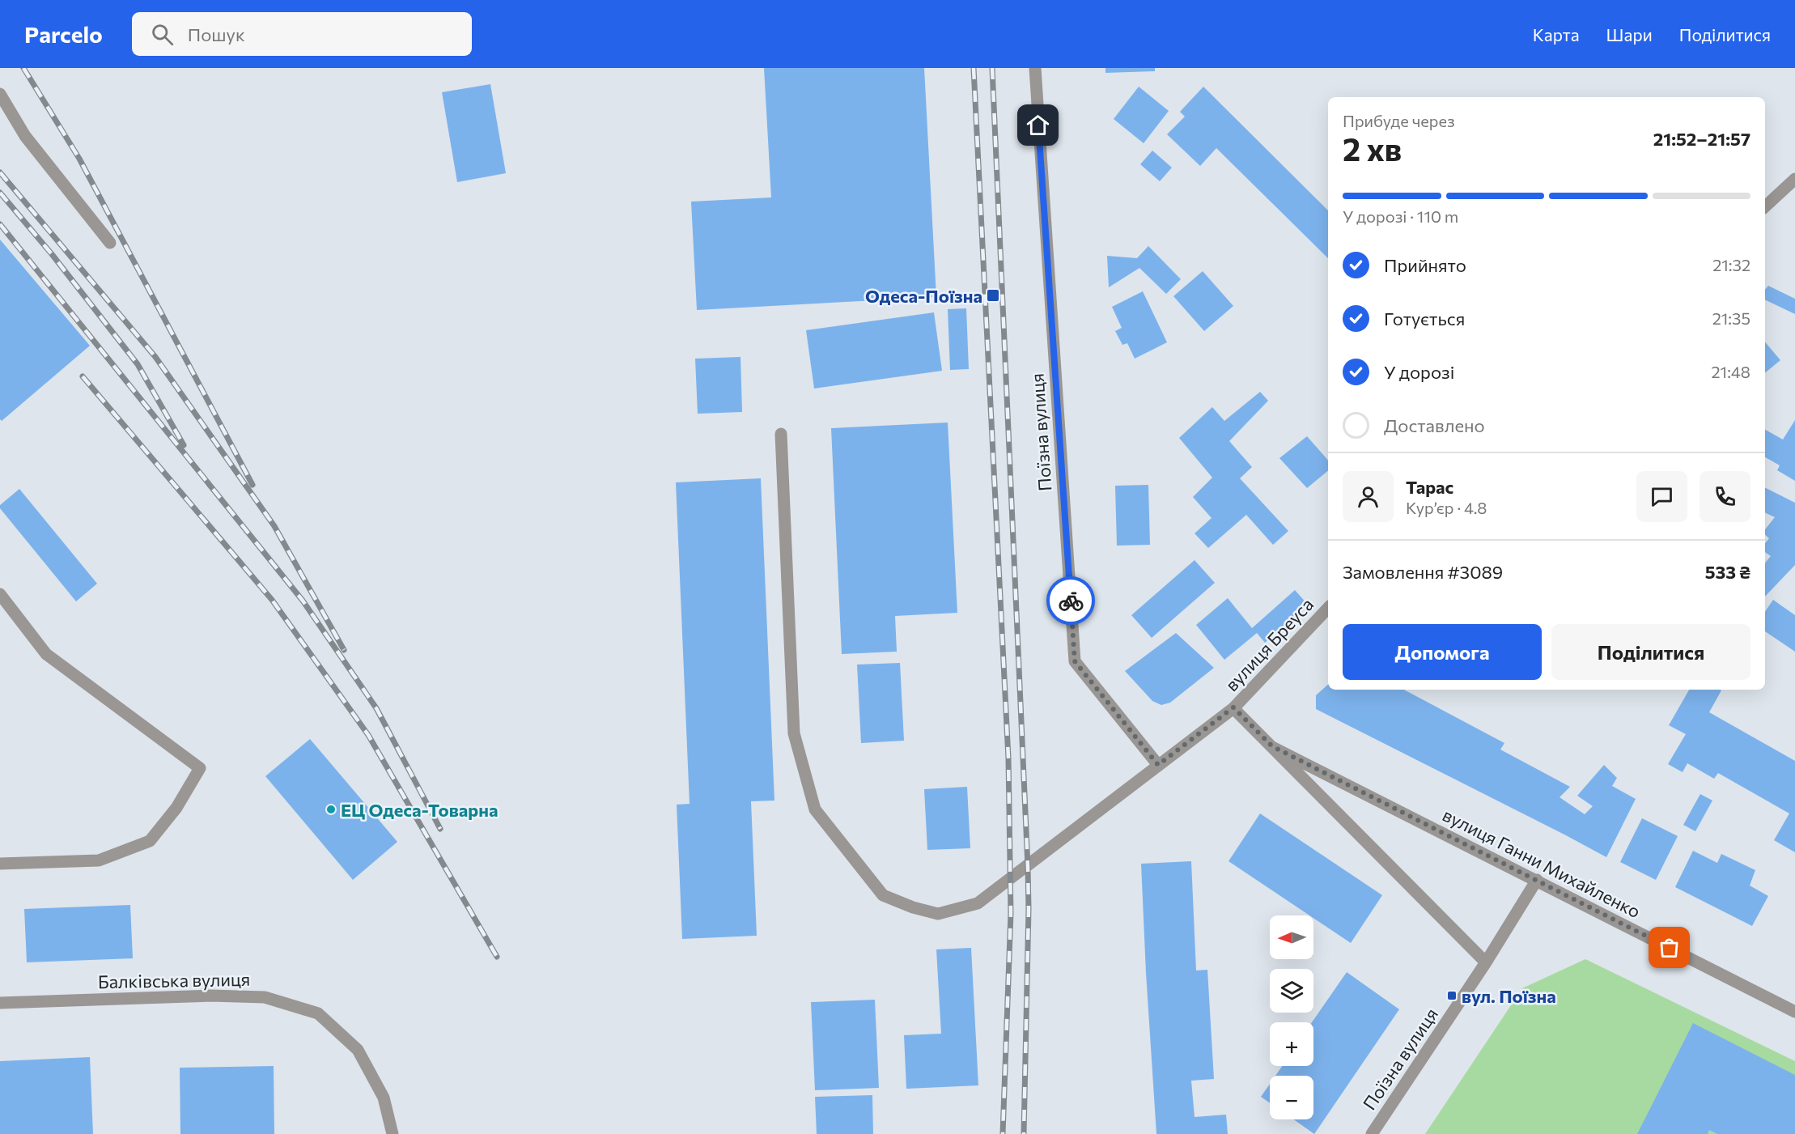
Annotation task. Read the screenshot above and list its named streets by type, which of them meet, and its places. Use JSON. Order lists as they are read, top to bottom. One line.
{"streets":{"street":["Поїзна вулиця","вулиця Бреуса","вулиця Ганни Михайленко","Балківська вулиця"]},"crossings":[["Поїзна вулиця","вулиця Бреуса"],["Поїзна вулиця","вулиця Ганни Михайленко"],["вулиця Бреуса","вулиця Ганни Михайленко"]],"places":{"transit":["Одеса-Поїзна","вул. Поїзна"],"other":["ЕЦ Одеса-Товарна"]},"north":"left","page":{"header":"Parcelo","search":"Пошук","nav":["Карта","Шари","Поділитися"],"heading":["2 хв","Прибуде через","21:52–21:57"],"panel":["Тарас","Кур’єр · 4.8","Замовлення #3089","533 ₴"],"bar":"У дорозі · 110 m","list":[["Прийнято","21:32"],["Готується","21:35"],["У дорозі","21:48"],"Доставлено"],"buttons":["Допомога","Поділитися"],"map_buttons":["+","−"]}}
